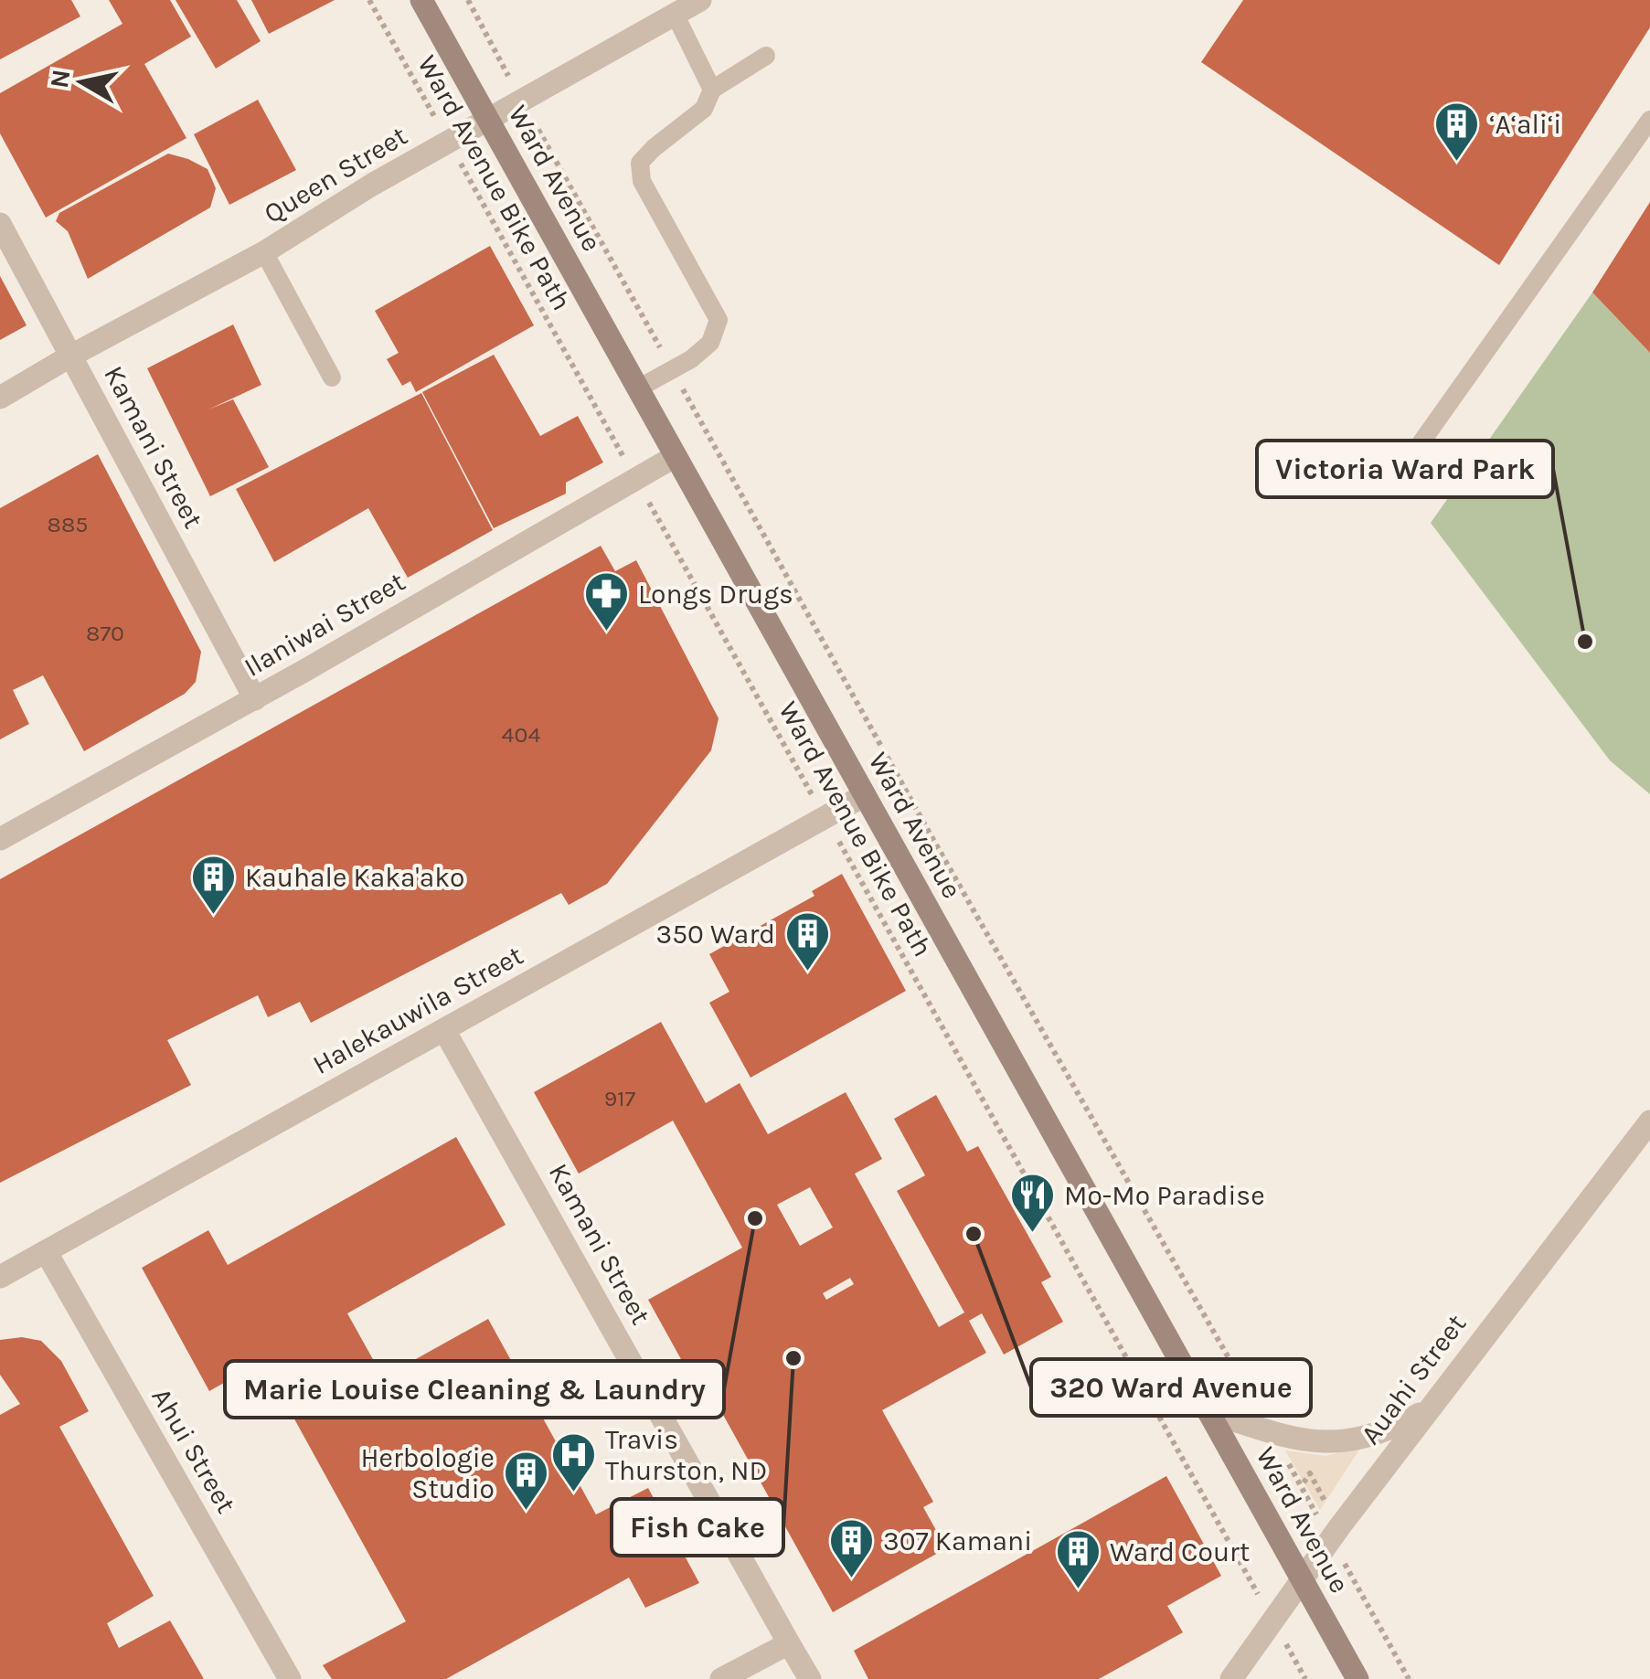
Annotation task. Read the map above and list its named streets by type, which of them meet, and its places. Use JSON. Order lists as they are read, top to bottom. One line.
{"streets":{"main road":["Ward Avenue"],"street":["Queen Street","Kamani Street","Ilaniwai Street","Halekauwila Street","Auahi Street","Ahui Street"],"path":["Ward Avenue Bike Path"]},"crossings":[["Queen Street","Ward Avenue"],["Queen Street","Ward Avenue Bike Path"],["Queen Street","Kamani Street"],["Ward Avenue","Ilaniwai Street"],["Ward Avenue","Halekauwila Street"],["Ward Avenue","Auahi Street"],["Ward Avenue Bike Path","Ilaniwai Street"],["Ward Avenue Bike Path","Halekauwila Street"],["Ward Avenue Bike Path","Auahi Street"],["Kamani Street","Ilaniwai Street"],["Kamani Street","Halekauwila Street"],["Halekauwila Street","Ahui Street"]],"places":{"building":["‘A‘ali‘i","Kauhale Kaka'ako","350 Ward","Herbologie Studio","307 Kamani","Ward Court"],"pharmacy":["Longs Drugs"],"other":["Victoria Ward Park","Marie Louise Cleaning & Laundry","320 Ward Avenue","Fish Cake"],"restaurant":["Mo-Mo Paradise"],"hospital":["Travis Thurston, ND"]},"house_numbers":["885","870","404","917"],"north":"left"}
